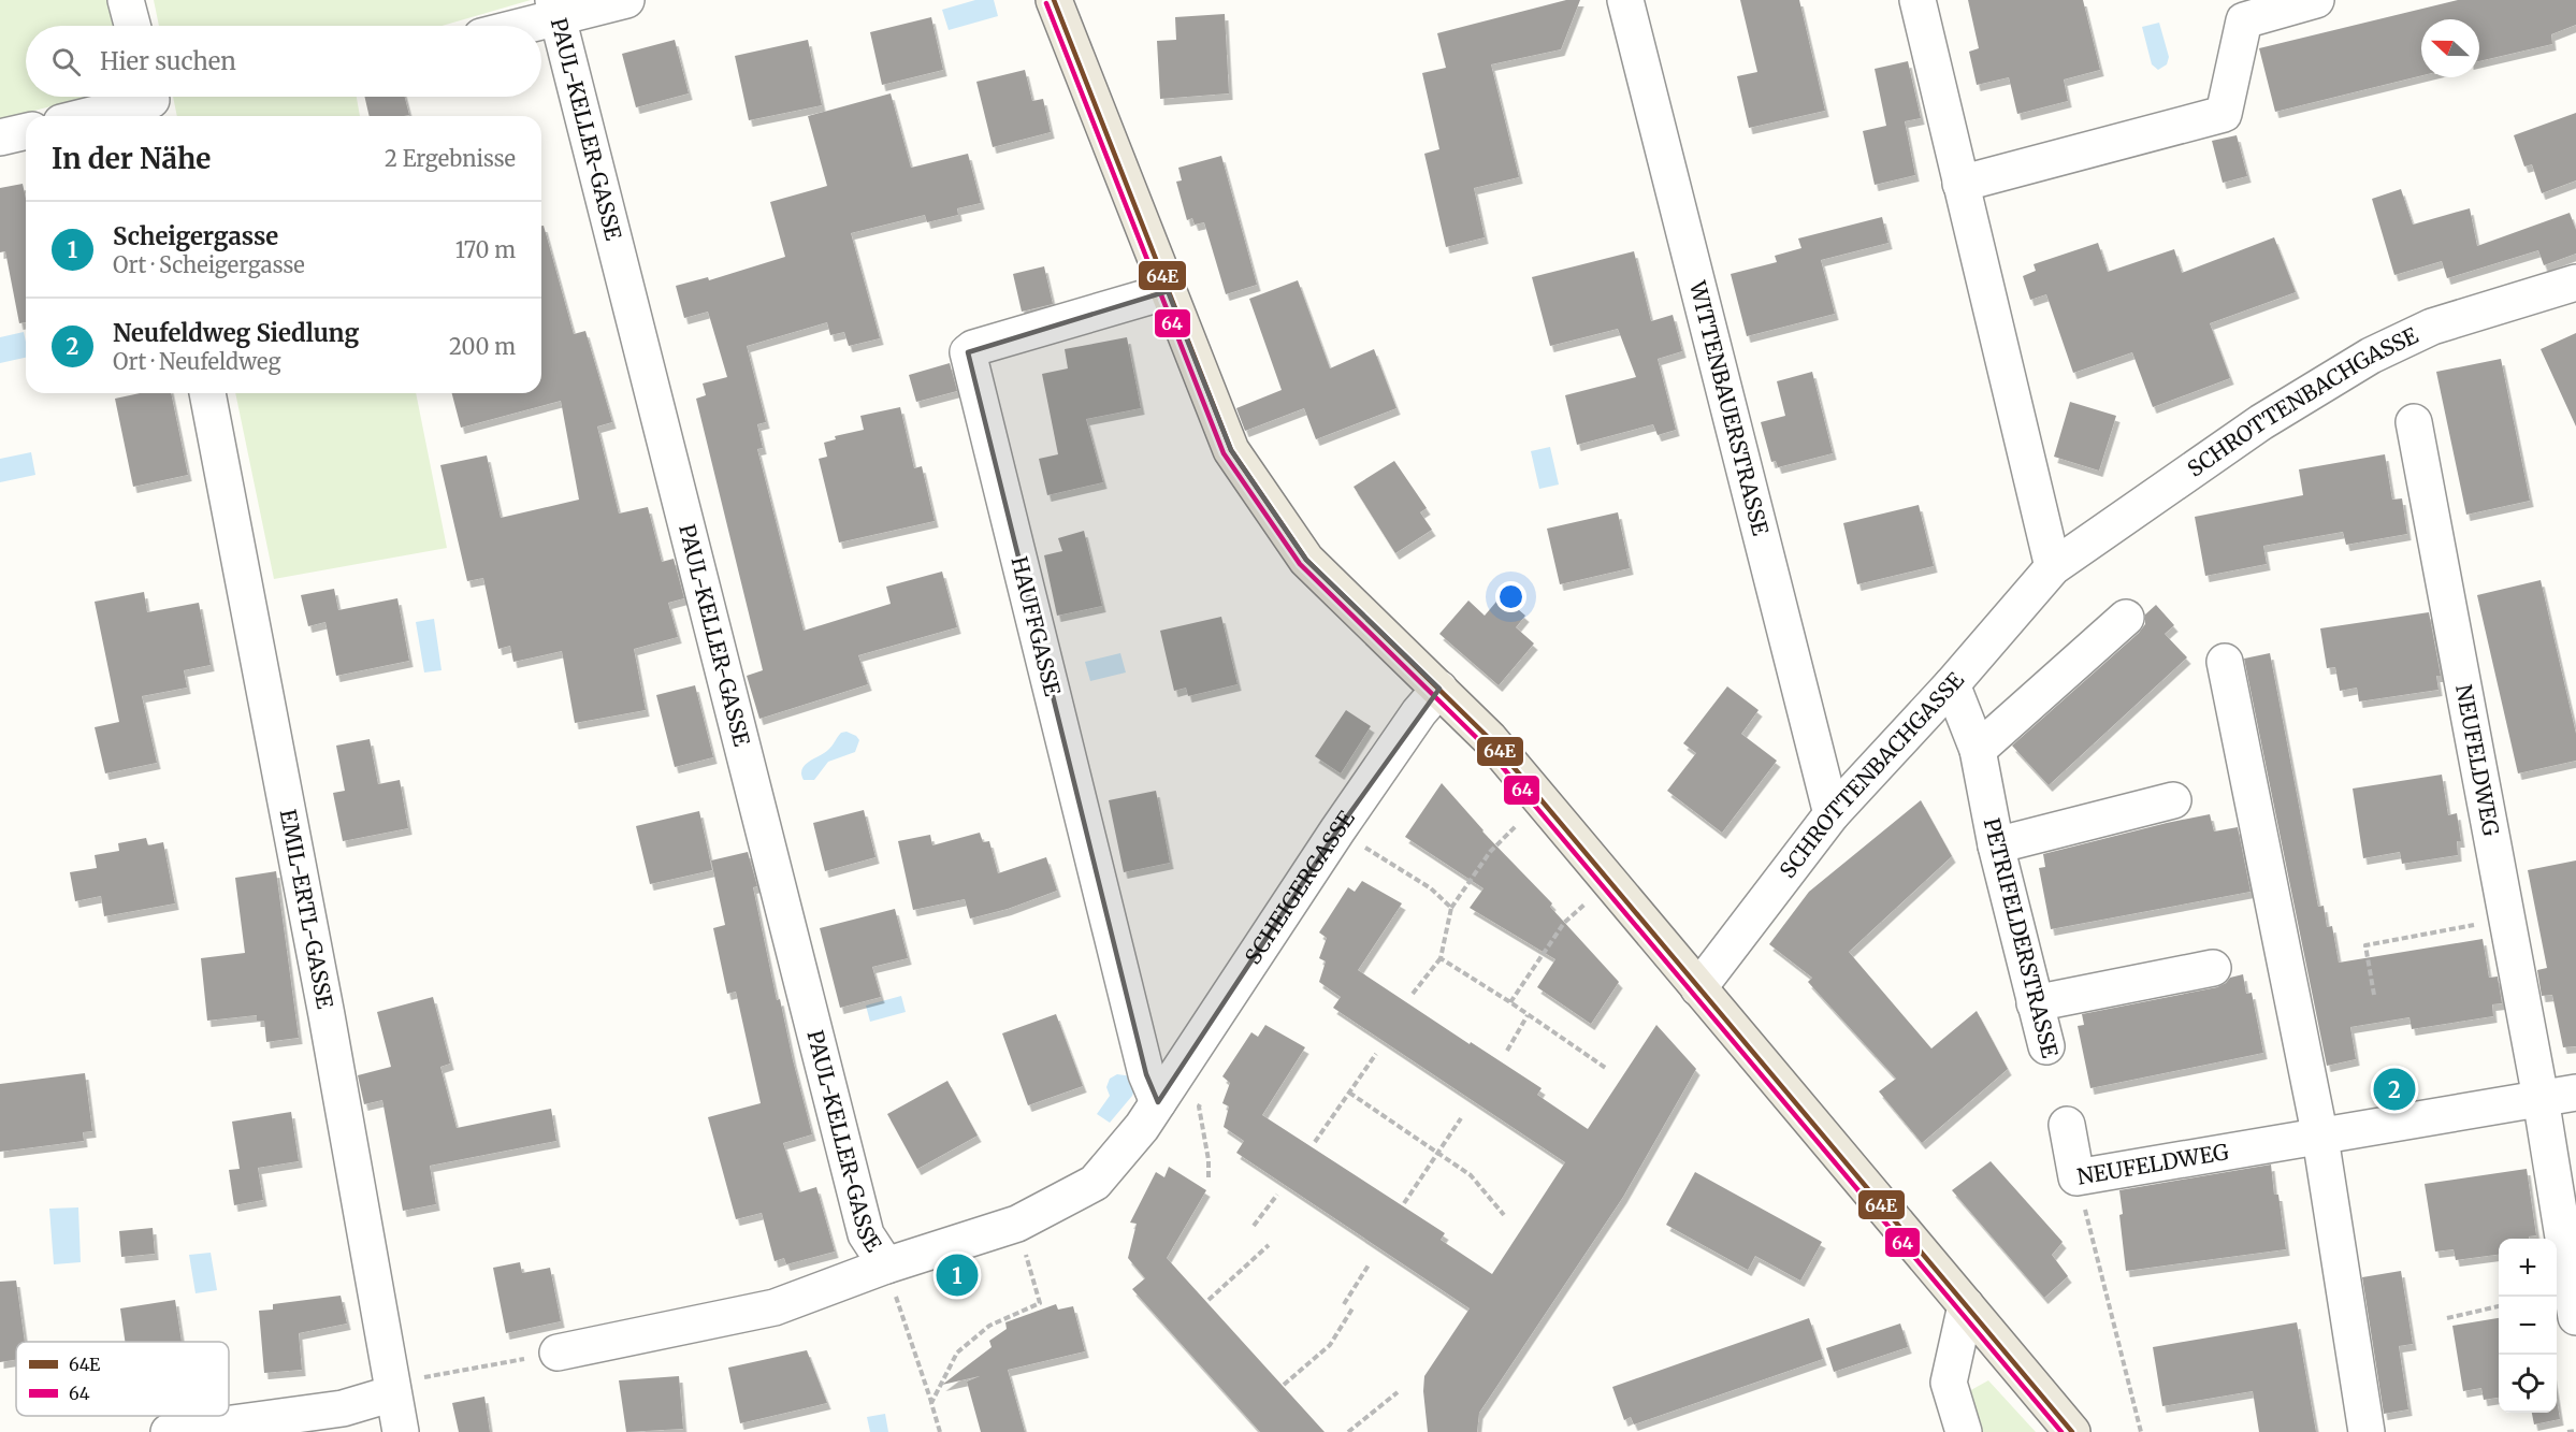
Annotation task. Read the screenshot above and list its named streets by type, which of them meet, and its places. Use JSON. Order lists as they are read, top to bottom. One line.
{"streets":{"street":["PAUL-KELLER-GASSE","SCHROTTENBACHGASSE","WITTENBAUERSTRASSE","HAUFFGASSE","NEUFELDWEG","SCHEIGERGASSE","EMIL-ERTL-GASSE","PETRIFELDERSTRASSE"]},"crossings":[["PAUL-KELLER-GASSE","SCHEIGERGASSE"],["SCHROTTENBACHGASSE","WITTENBAUERSTRASSE"],["SCHROTTENBACHGASSE","PETRIFELDERSTRASSE"],["HAUFFGASSE","SCHEIGERGASSE"]],"lines":["transit line 64E","transit line 64"],"legend":["64E","64"],"north":"left","page":{"search":"Hier suchen","heading":["In der Nähe","2 Ergebnisse"],"list":[{"mark":"1","name":"Scheigergasse","note":"Ort · Scheigergasse","value":"170 m"},{"mark":"2","name":"Neufeldweg Siedlung","note":"Ort · Neufeldweg","value":"200 m"}],"pins":["2","1"],"map_buttons":["+","−"]}}
